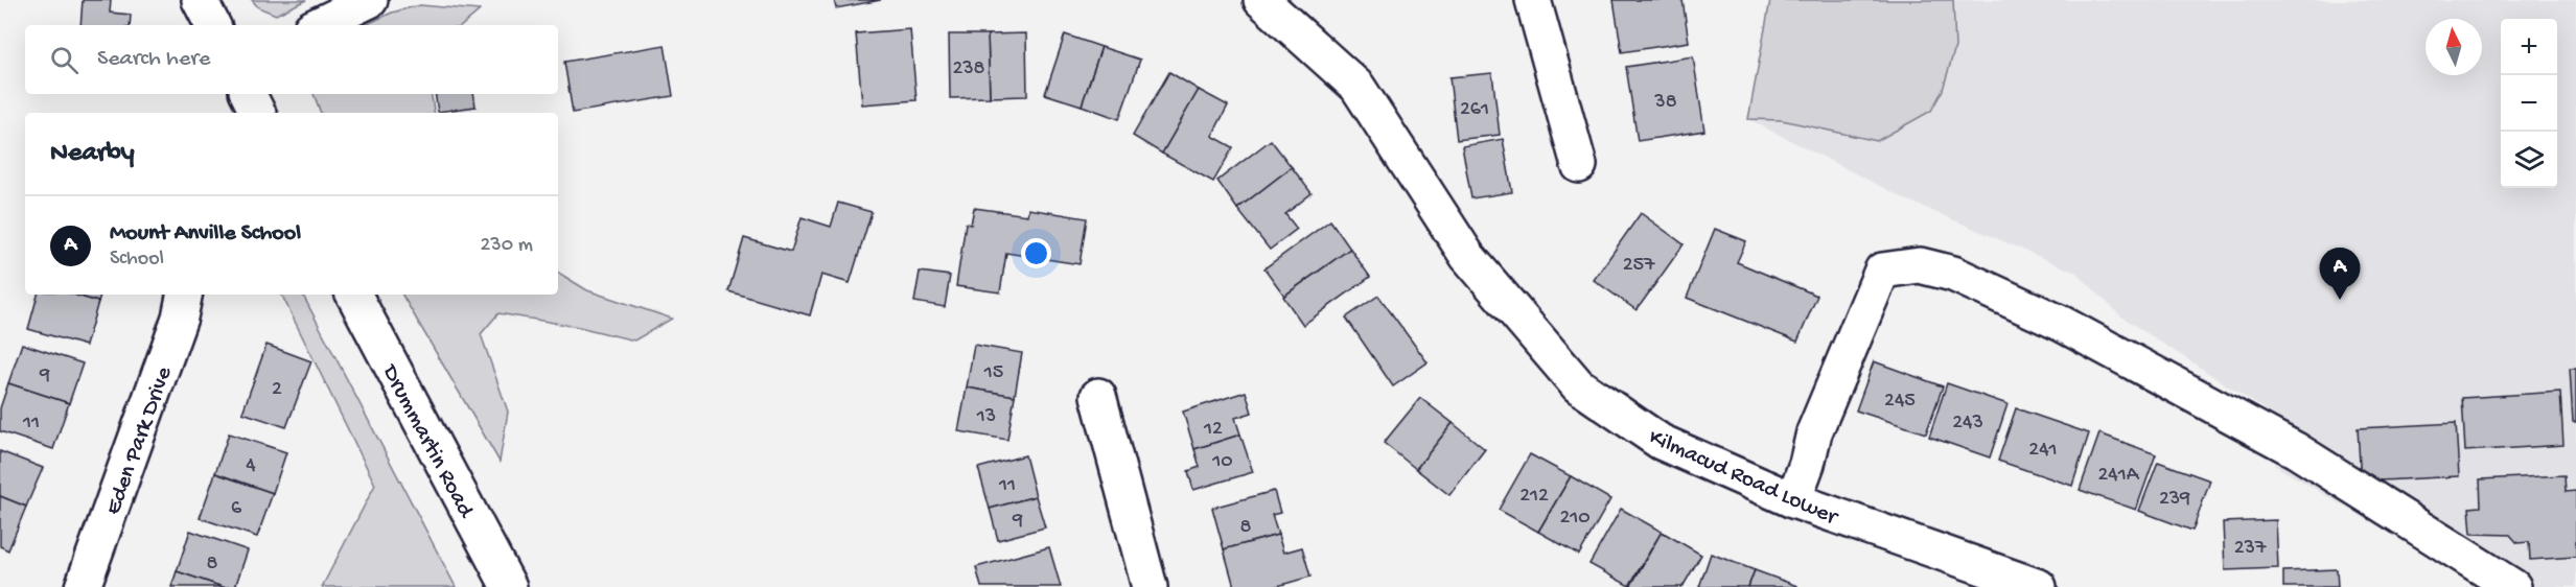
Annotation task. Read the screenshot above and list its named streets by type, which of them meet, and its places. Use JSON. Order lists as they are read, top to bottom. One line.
{"streets":{"street":["Eden Park Drive","Drummartin Road","Kilmacud Road Lower"]},"house_numbers":["238","38","261","257","15","9","2","245","13","11","243","12","241","10","4","241A","11","212","239","6","210","9","8","237","8"],"north":"top","page":{"map_buttons":["+","−"],"search":"Search here","heading":"Nearby","list":[{"mark":"A","name":"Mount Anville School","note":"School","value":"230 m"}],"pins":"A"}}
